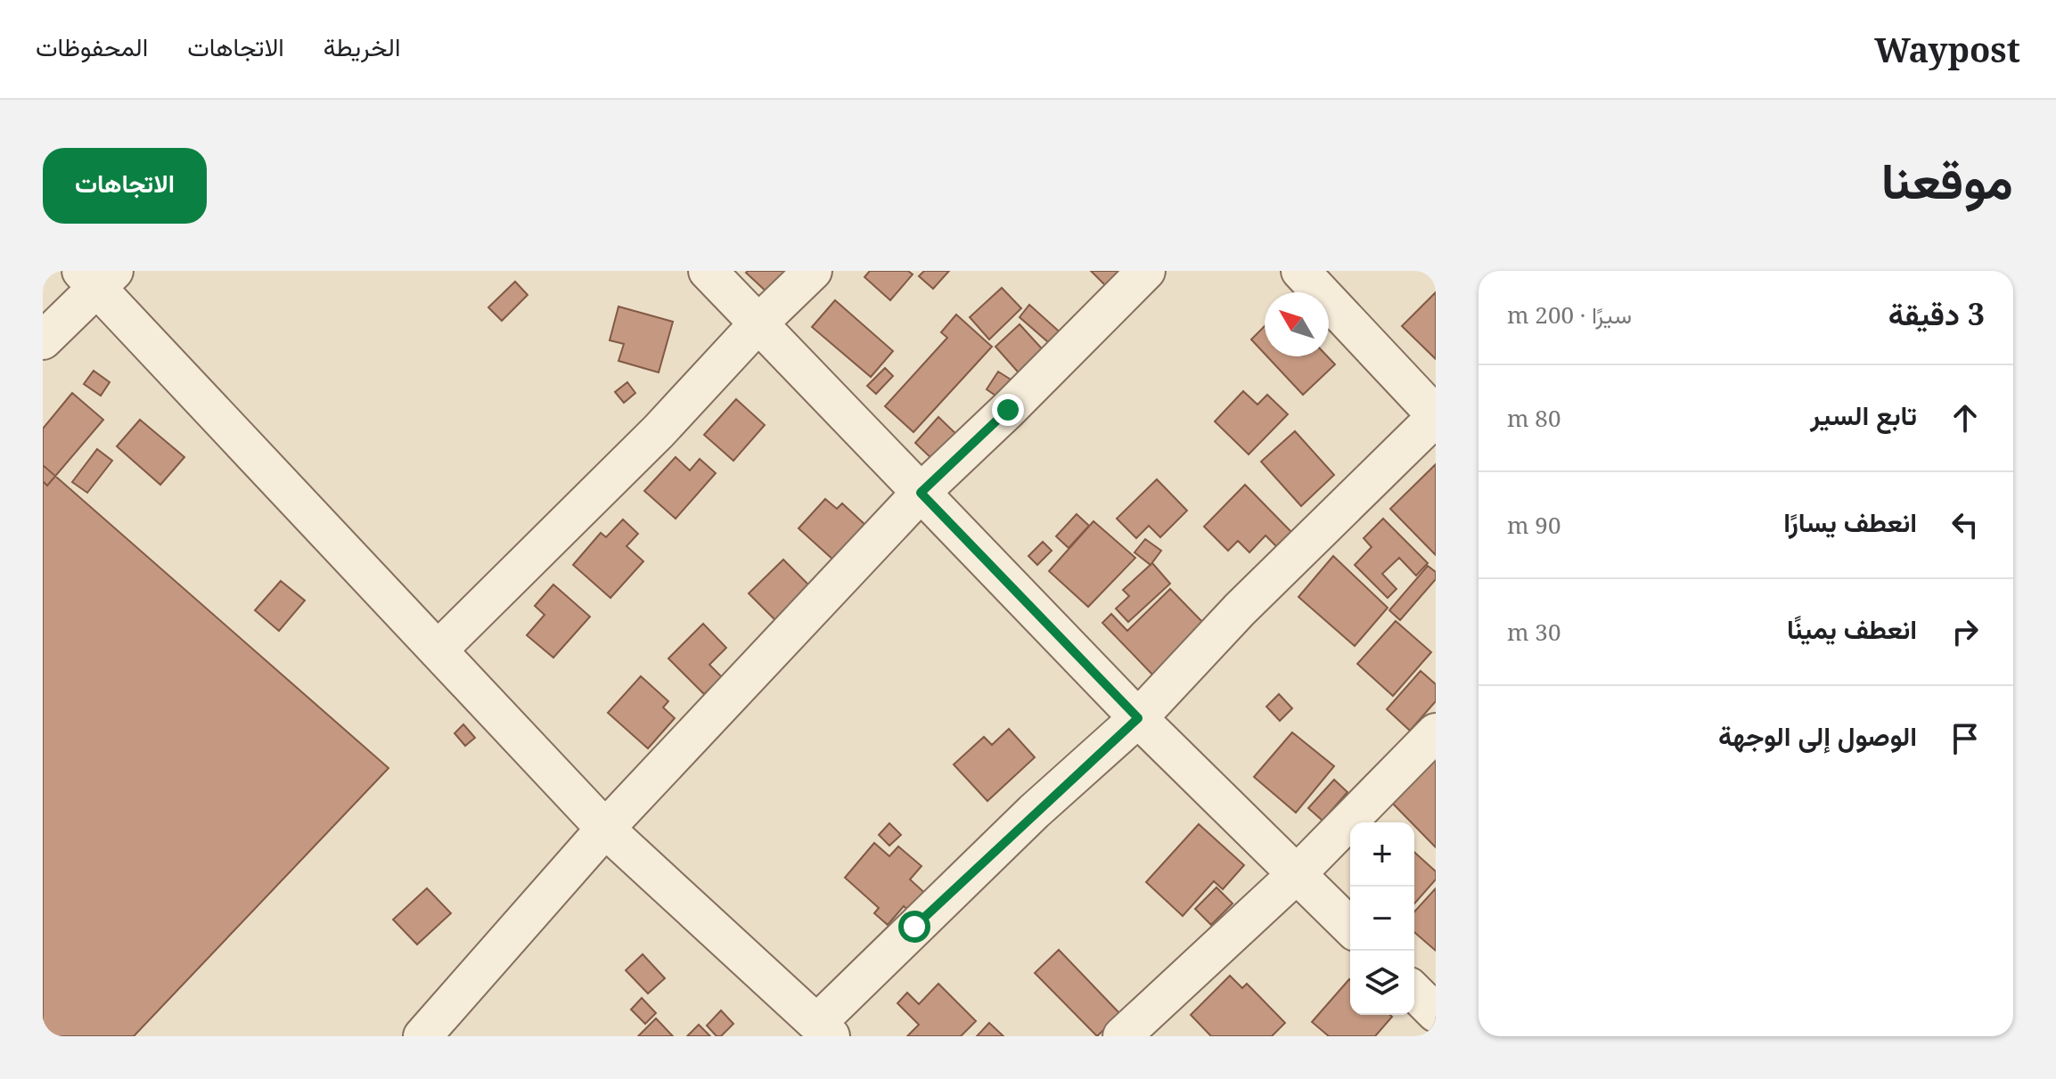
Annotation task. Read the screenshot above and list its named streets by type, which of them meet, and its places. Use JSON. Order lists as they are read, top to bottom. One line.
{"north":"top left","page":{"header":"Waypost","nav":["الخريطة","الاتجاهات","المحفوظات"],"title":"موقعنا","buttons":"الاتجاهات","heading":["3 دقيقة","سيرًا · 200 m"],"list":[["تابع السير","80 m"],["انعطف يسارًا","90 m"],["انعطف يمينًا","30 m"],"الوصول إلى الوجهة"],"map_buttons":["+","−"]}}
